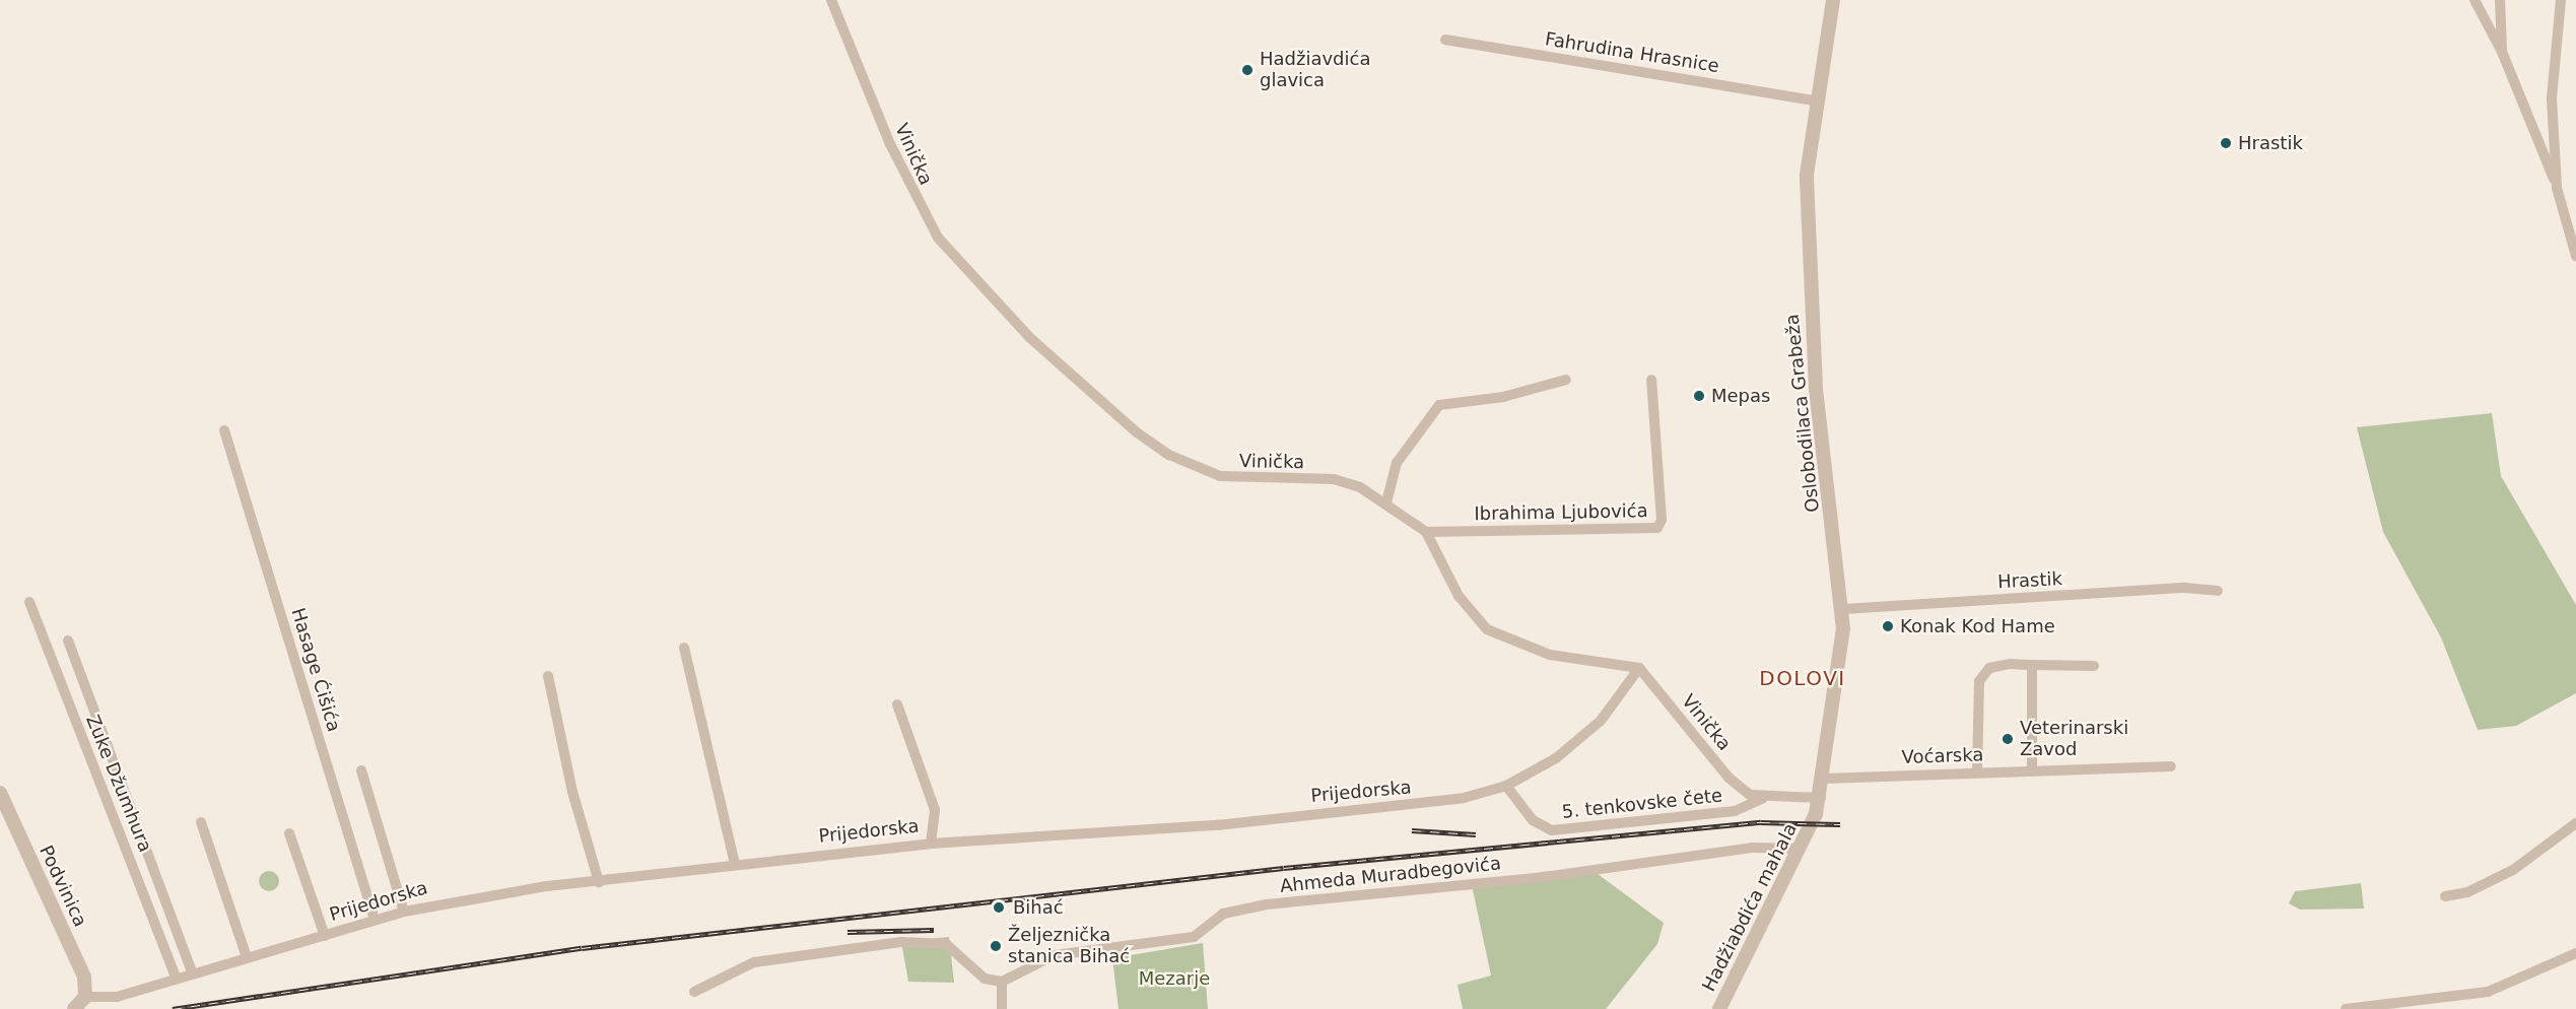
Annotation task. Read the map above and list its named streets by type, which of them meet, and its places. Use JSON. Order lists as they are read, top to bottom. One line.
{"streets":{"street":["Fahrudina Hrasnice","Vinička","Oslobodilaca Grabeža","Ibrahima Ljubovića","Hrastik","Hasage Ćišića","Voćarska","Zuke Džumhura","Prijedorska","5. tenkovske čete","Ahmeda Muradbegovića","Podvinica","Hadžiabdića mahala"]},"crossings":[["Fahrudina Hrasnice","Oslobodilaca Grabeža"],["Vinička","Ibrahima Ljubovića"],["Vinička","Prijedorska"],["Vinička","5. tenkovske čete"],["Oslobodilaca Grabeža","Hrastik"],["Oslobodilaca Grabeža","Voćarska"],["Oslobodilaca Grabeža","Hadžiabdića mahala"],["Hasage Ćišića","Prijedorska"],["Zuke Džumhura","Prijedorska"],["Prijedorska","5. tenkovske čete"],["Prijedorska","Podvinica"],["Ahmeda Muradbegovića","Hadžiabdića mahala"]],"districts":["DOLOVI"],"parks":["Mezarje"],"places":["Hadžiavdića glavica","Hrastik","Mepas","Konak Kod Hame","Veterinarski Zavod","Bihać","Željeznička stanica Bihać"]}
